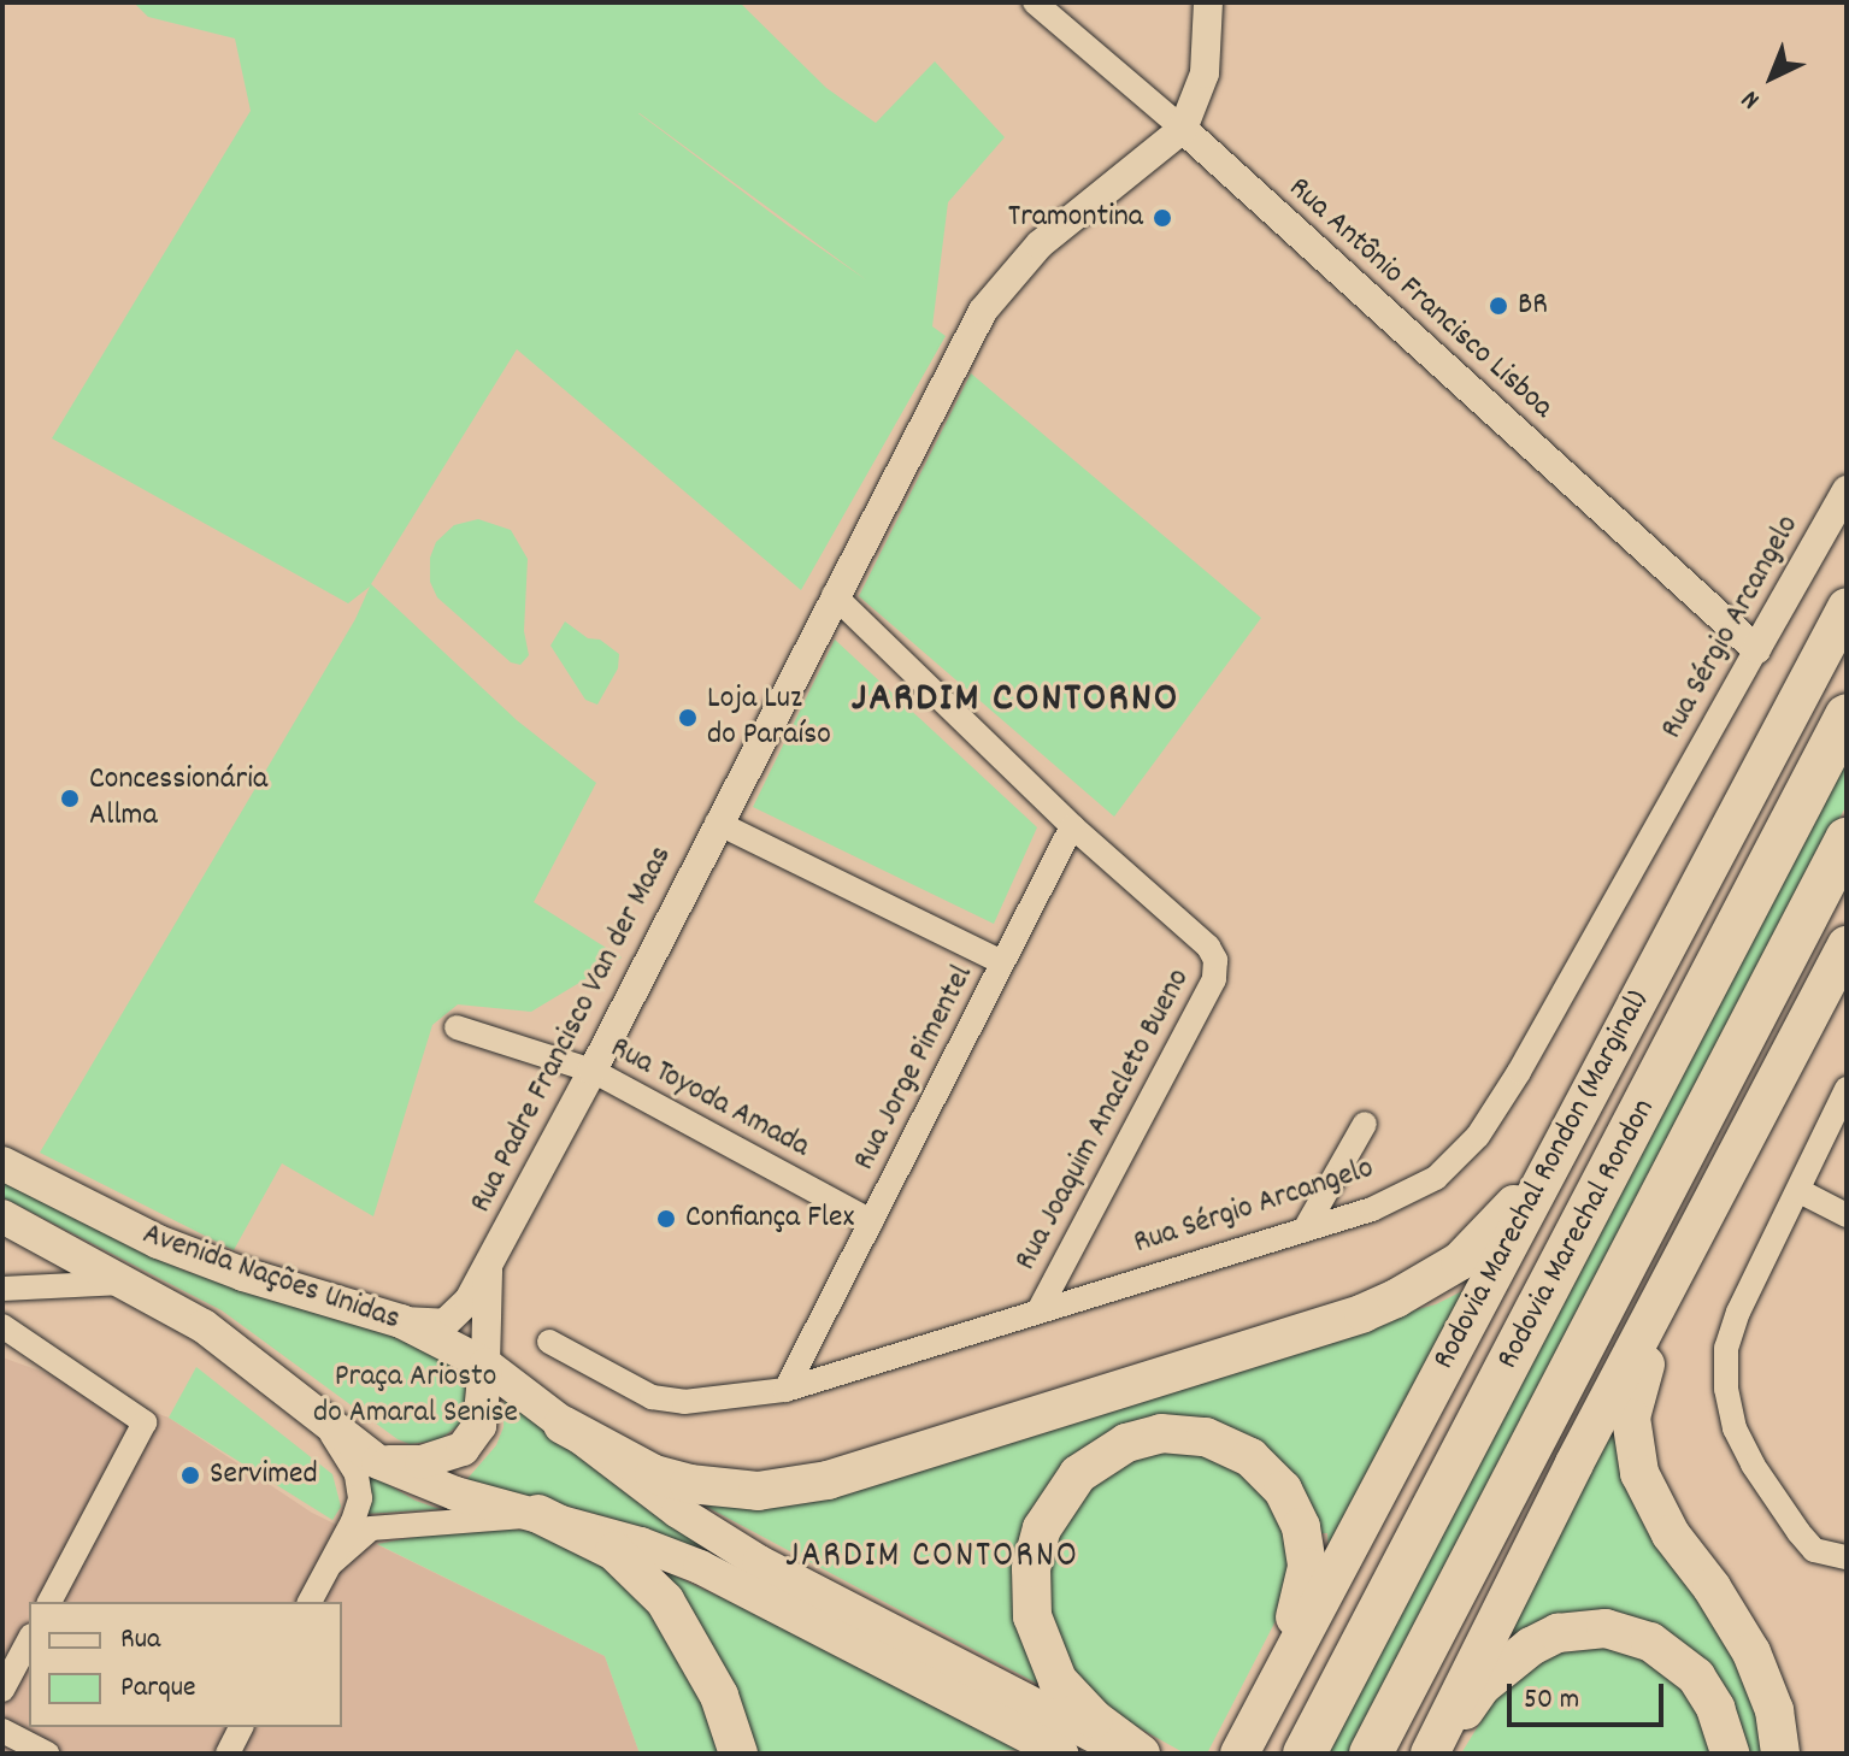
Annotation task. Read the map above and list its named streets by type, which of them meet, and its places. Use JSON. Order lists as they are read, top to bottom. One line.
{"streets":{"highway":["Rodovia Marechal Rondon (Marginal)","Rodovia Marechal Rondon"],"main road":["Avenida Nações Unidas"],"street":["Rua Antônio Francisco Lisboa","Rua Sérgio Arcangelo","Rua Padre Francisco Van der Maas","Rua Jorge Pimentel","Rua Toyoda Amada","Rua Joaquim Anacleto Bueno"]},"crossings":[["Rua Antônio Francisco Lisboa","Rua Sérgio Arcangelo"],["Rua Sérgio Arcangelo","Rua Jorge Pimentel"],["Rua Sérgio Arcangelo","Rua Joaquim Anacleto Bueno"],["Rua Padre Francisco Van der Maas","Rua Toyoda Amada"],["Rua Padre Francisco Van der Maas","Avenida Nações Unidas"],["Rua Jorge Pimentel","Rua Toyoda Amada"],["Rua Jorge Pimentel","Rua Joaquim Anacleto Bueno"]],"districts":["JARDIM CONTORNO","JARDIM CONTORNO"],"parks":["Praça Ariosto do Amaral Senise"],"places":["Tramontina","BR","Loja Luz do Paraíso","Concessionária Allma","Confiança Flex","Servimed"],"legend":["Rua","Parque"],"scale_bar":"50 m","north":"bottom left"}
